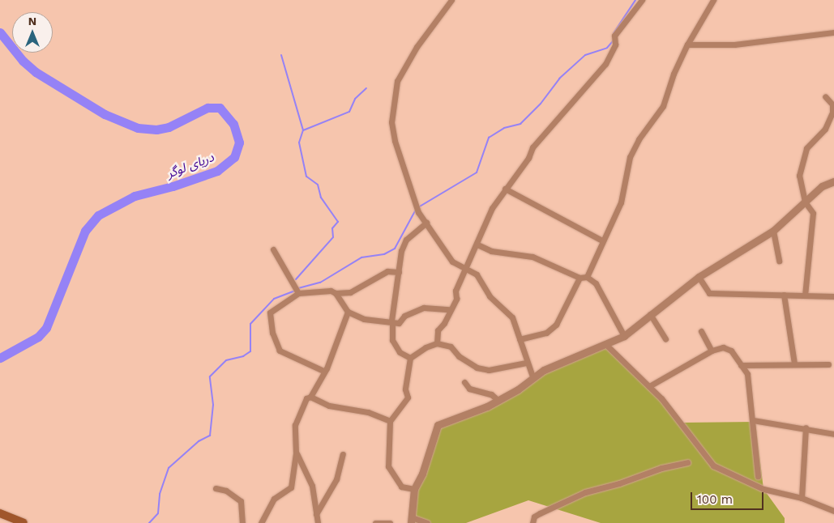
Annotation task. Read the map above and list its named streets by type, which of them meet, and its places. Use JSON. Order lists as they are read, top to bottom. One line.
{"water":["دریای لوگر"],"scale_bar":"100 m","north":"top"}
